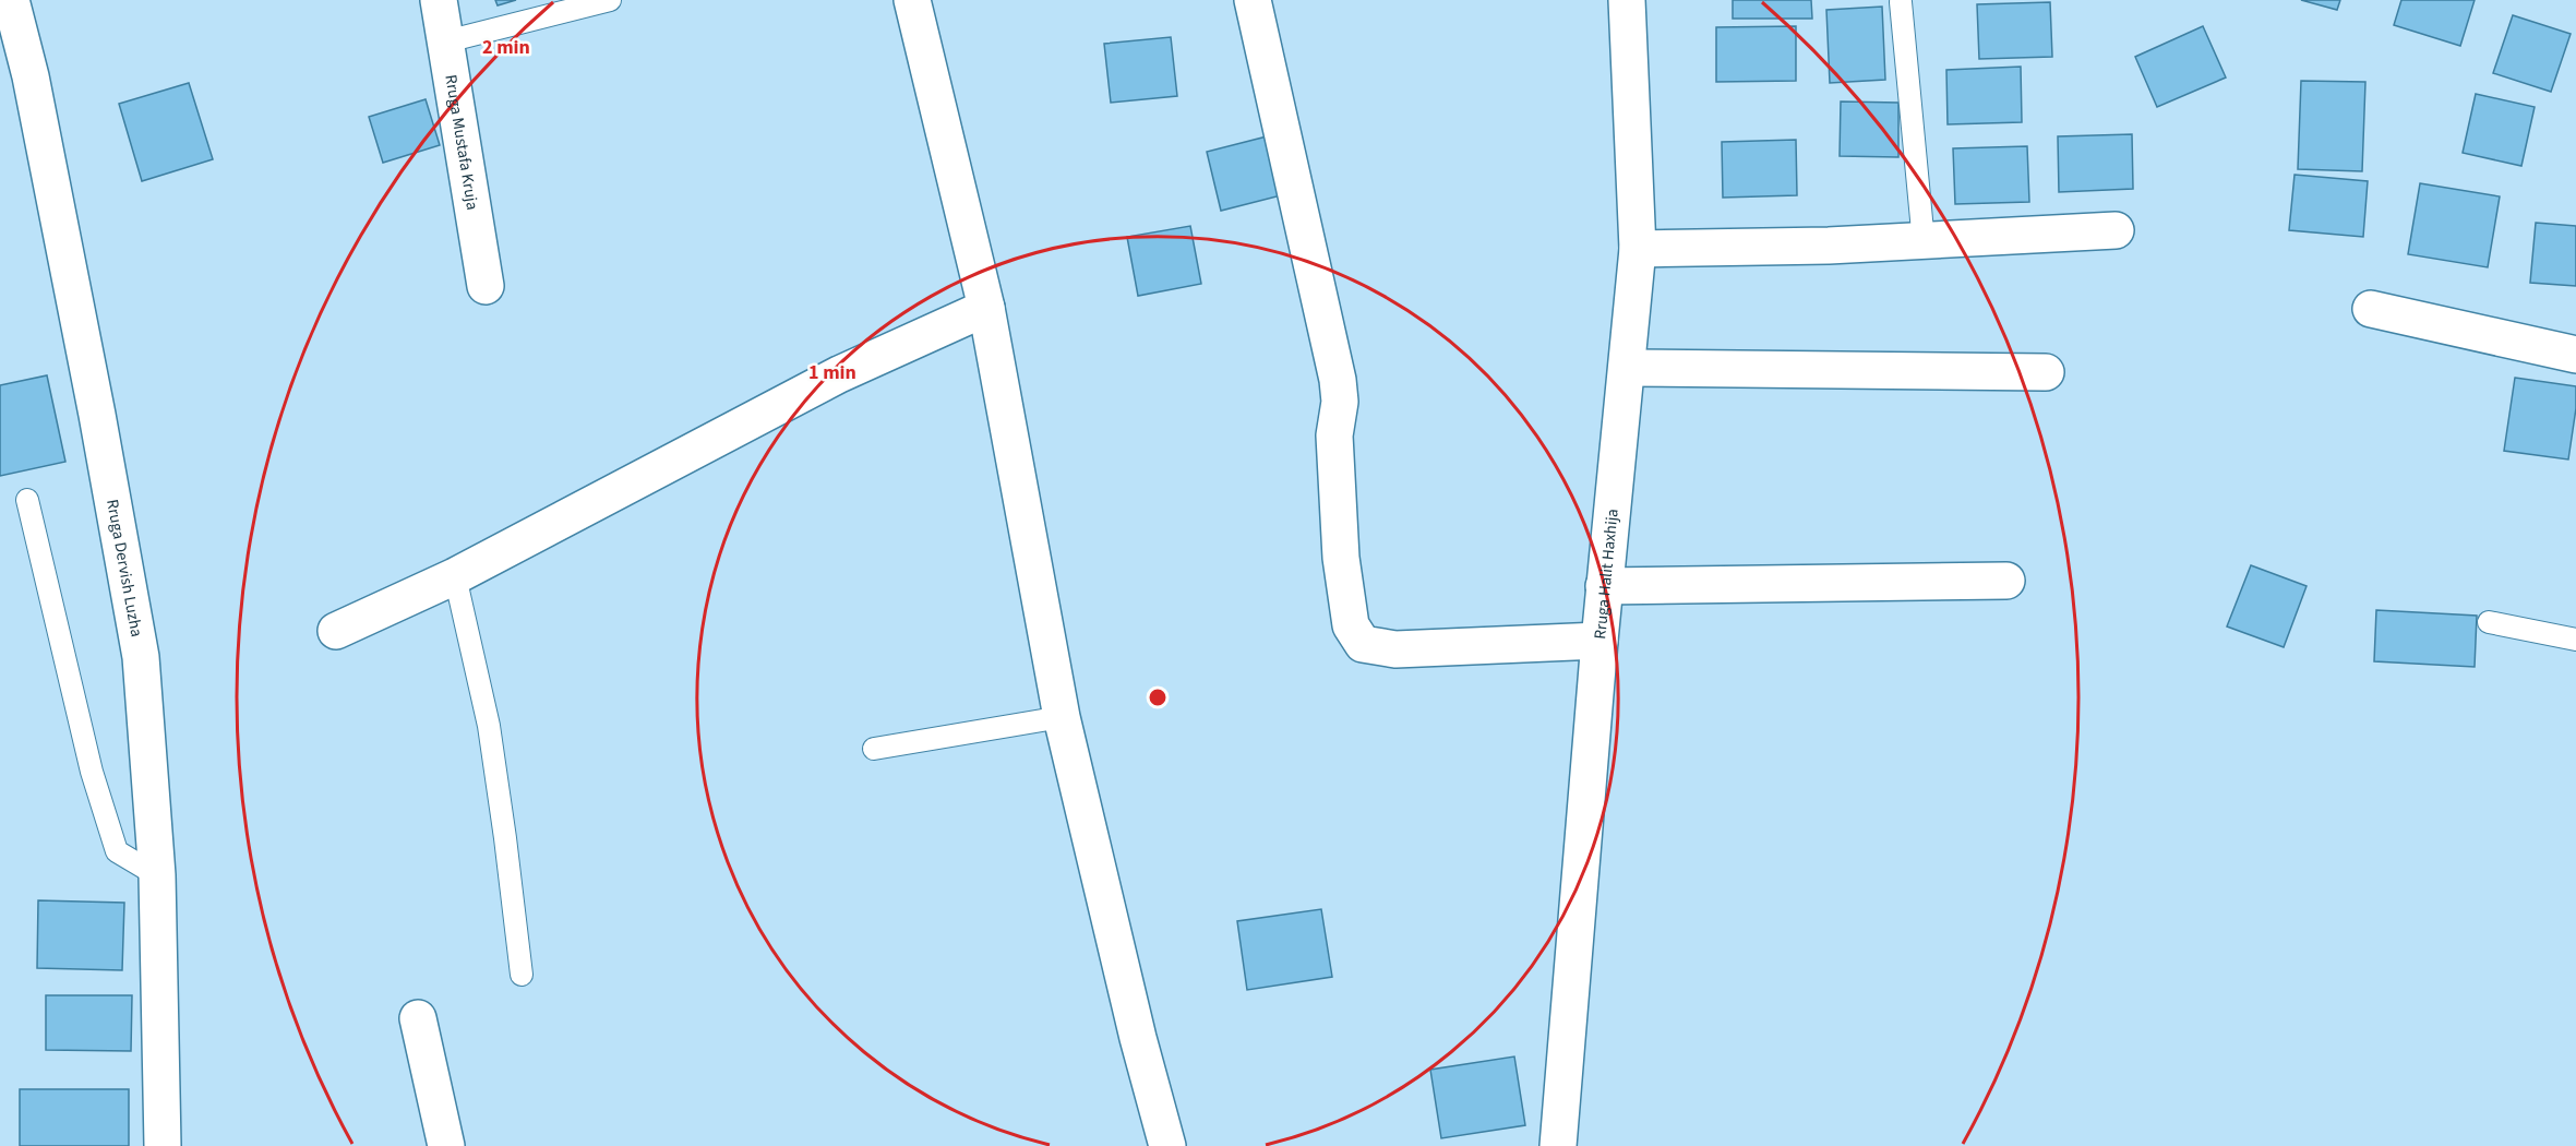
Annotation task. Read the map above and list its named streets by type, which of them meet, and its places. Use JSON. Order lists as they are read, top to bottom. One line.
{"streets":{"street":["Rruga Mustafa Kruja","Rruga Dervish Luzha","Rruga Halit Haxhija"]},"rings":["2 min","1 min"]}
